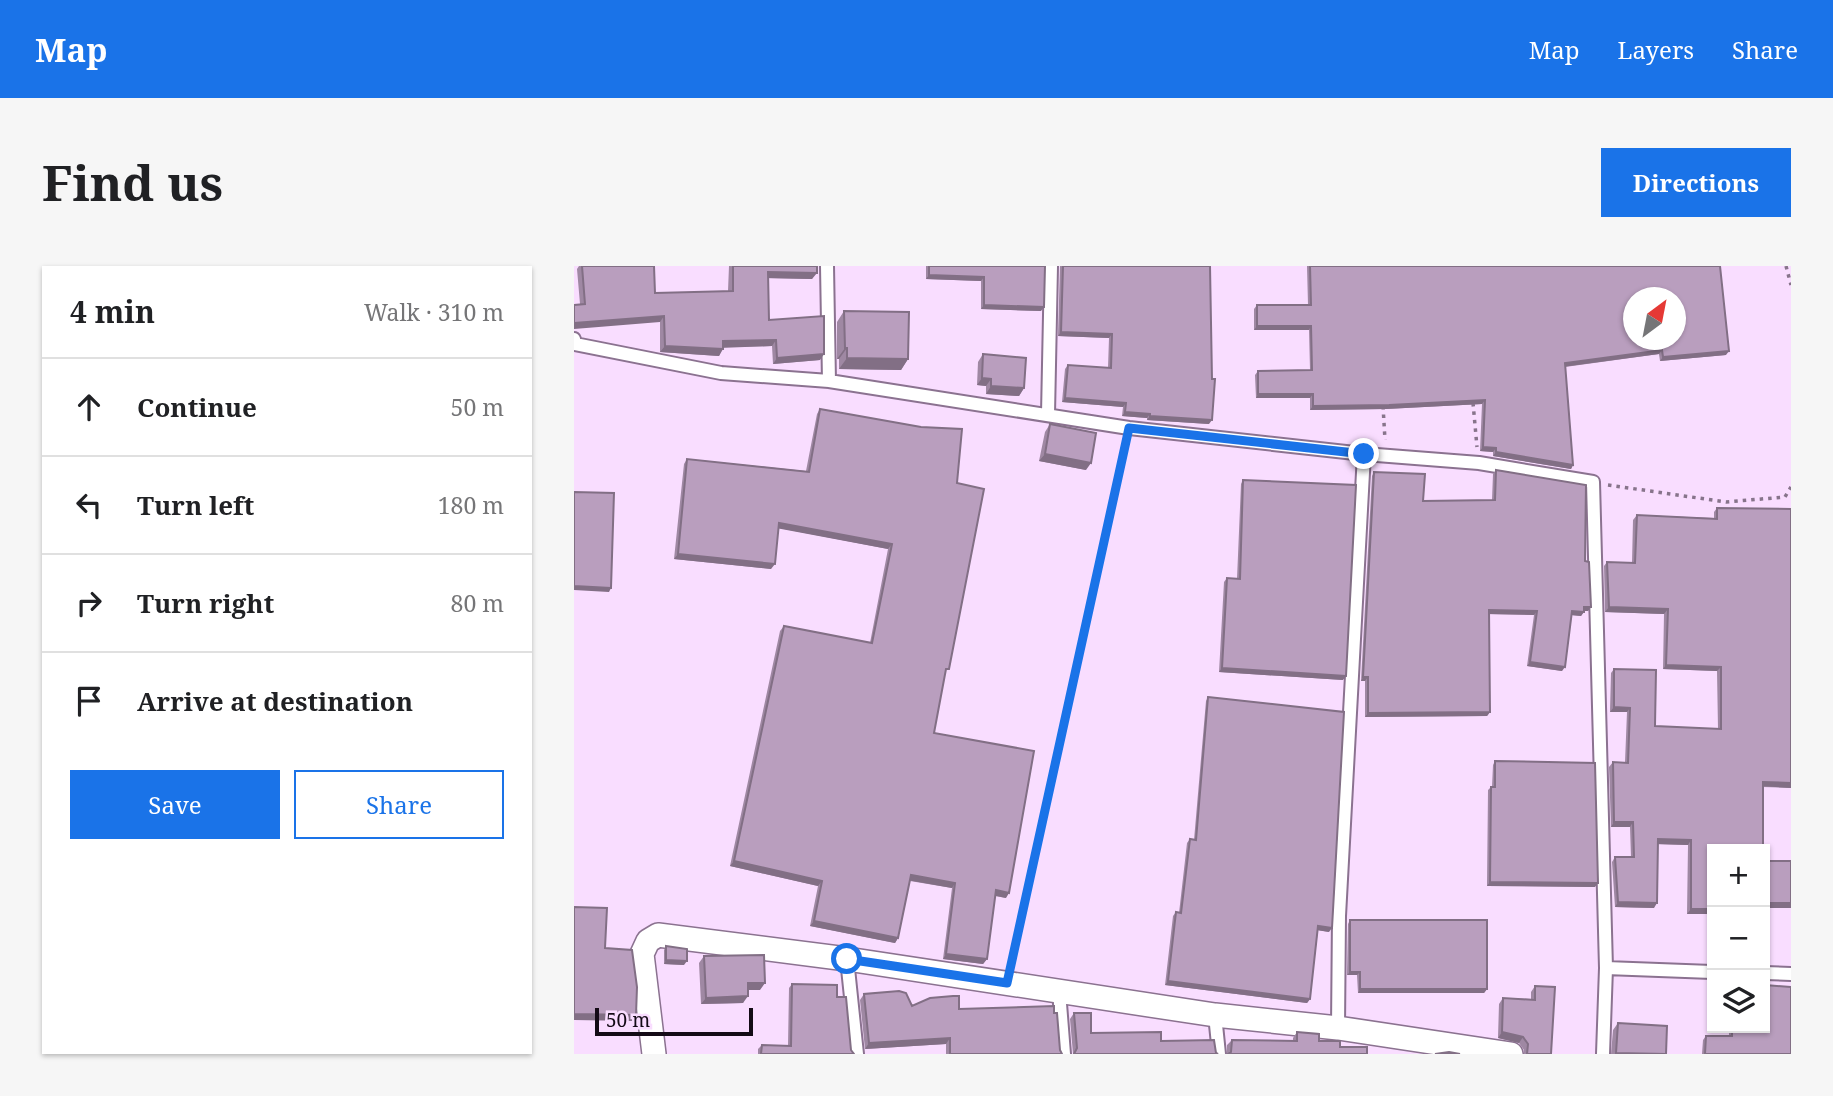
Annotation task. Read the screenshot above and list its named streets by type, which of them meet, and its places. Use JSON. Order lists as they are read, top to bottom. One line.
{"scale_bar":"50 m","north":"top right","page":{"header":"Map","nav":["Map","Layers","Share"],"buttons":["Directions",["Save","Share"]],"title":"Find us","heading":["4 min","Walk · 310 m"],"list":[["Continue","50 m"],["Turn left","180 m"],["Turn right","80 m"],"Arrive at destination"],"map_buttons":["+","−"],"scale":"50 m"}}
